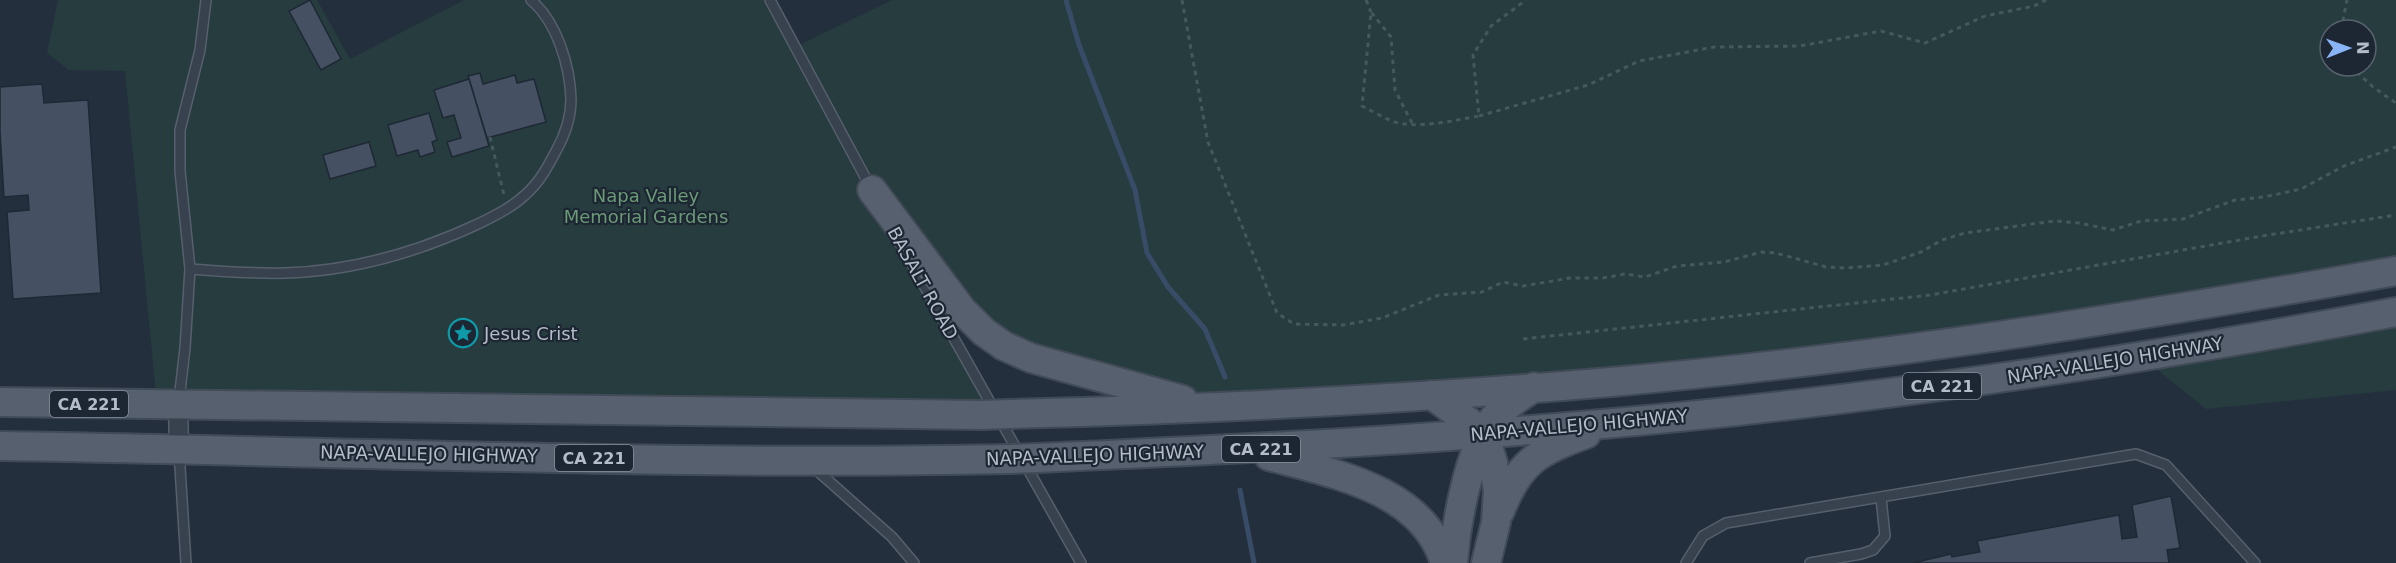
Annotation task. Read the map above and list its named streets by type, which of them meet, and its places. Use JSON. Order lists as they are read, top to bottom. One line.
{"streets":{"main road":["NAPA-VALLEJO HIGHWAY","CA 221"],"lane":["BASALT ROAD"]},"parks":["Napa Valley Memorial Gardens"],"places":{"place":["Jesus Crist"]},"north":"right"}
